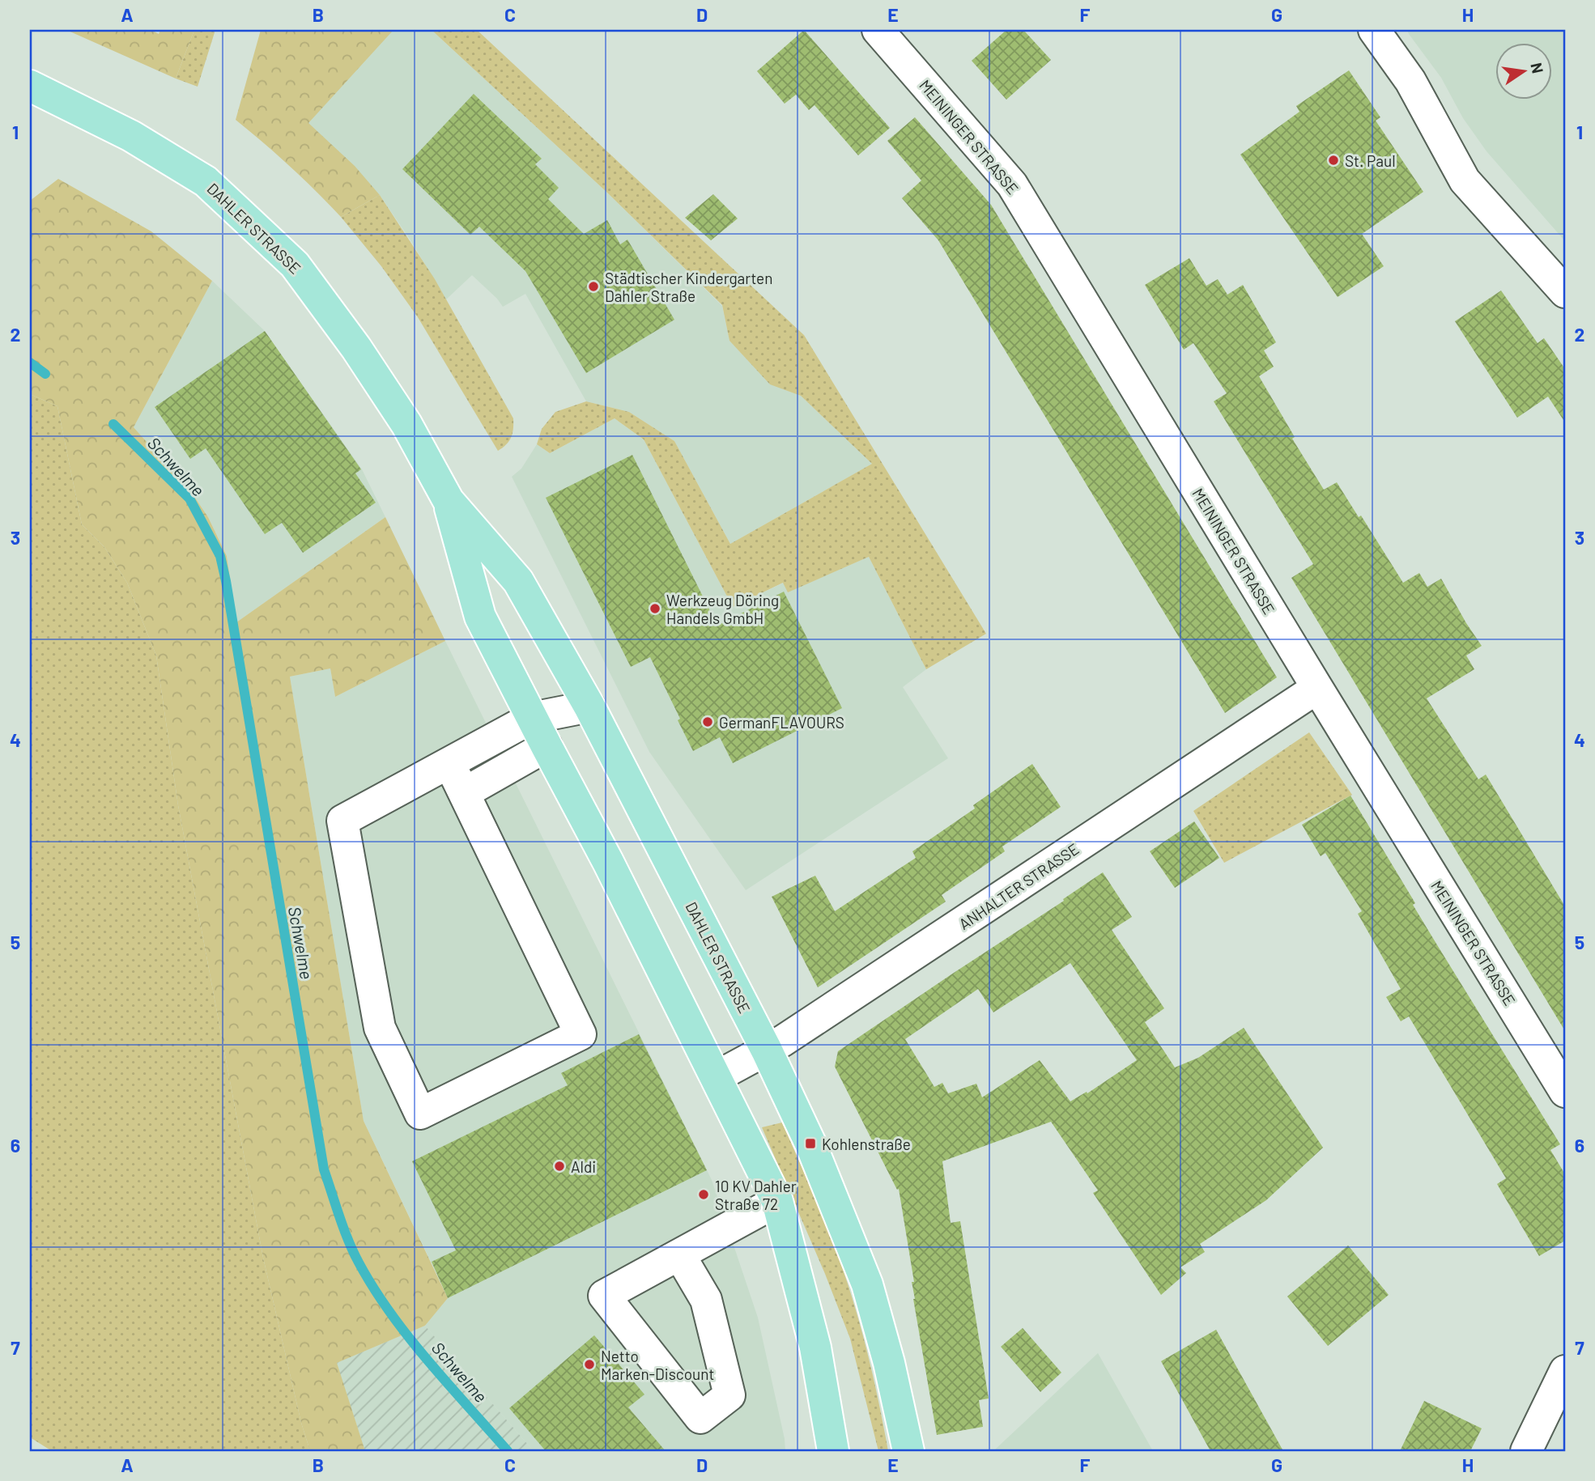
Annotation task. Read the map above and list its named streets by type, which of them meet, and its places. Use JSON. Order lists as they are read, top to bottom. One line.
{"streets":{"main road":["DAHLER STRASSE"],"street":["MEININGER STRASSE","ANHALTER STRASSE"]},"crossings":[["MEININGER STRASSE","ANHALTER STRASSE"],["DAHLER STRASSE","ANHALTER STRASSE"]],"water":["Schwelme"],"places":{"other":["St. Paul","Städtischer Kindergarten Dahler Straße","Werkzeug Döring Handels GmbH","GermanFLAVOURS","Aldi","10 KV Dahler Straße 72","Netto Marken-Discount"],"transit":["Kohlenstraße"]},"north":"right","grid":{"columns":["A","B","C","D","E","F","G","H"],"rows":["1","2","3","4","5","6","7"]}}
